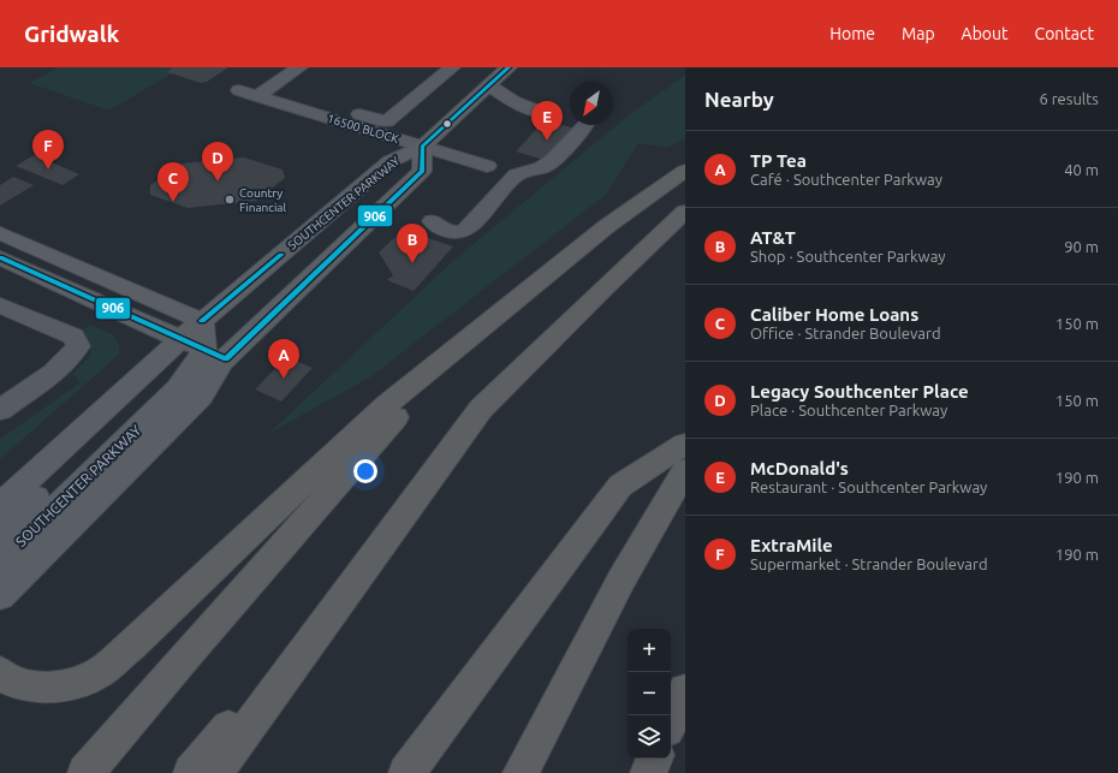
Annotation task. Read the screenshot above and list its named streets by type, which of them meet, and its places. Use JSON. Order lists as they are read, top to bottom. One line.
{"streets":{"main road":["SOUTHCENTER PARKWAY"],"lane":["16500 BLOCK"]},"crossings":[["16500 BLOCK","SOUTHCENTER PARKWAY"]],"places":["Country Financial"],"lines":["transit line 906"],"north":"bottom left","page":{"header":"Gridwalk","nav":["Home","Map","About","Contact"],"heading":["Nearby","6 results"],"pins":["E","F","D","C","B","A"],"list":[{"mark":"A","name":"TP Tea","note":"Café · Southcenter Parkway","value":"40 m"},{"mark":"B","name":"AT&T","note":"Shop · Southcenter Parkway","value":"90 m"},{"mark":"C","name":"Caliber Home Loans","note":"Office · Strander Boulevard","value":"150 m"},{"mark":"D","name":"Legacy Southcenter Place","note":"Place · Southcenter Parkway","value":"150 m"},{"mark":"E","name":"McDonald's","note":"Restaurant · Southcenter Parkway","value":"190 m"},{"mark":"F","name":"ExtraMile","note":"Supermarket · Strander Boulevard","value":"190 m"}],"map_buttons":["+","−"]}}
